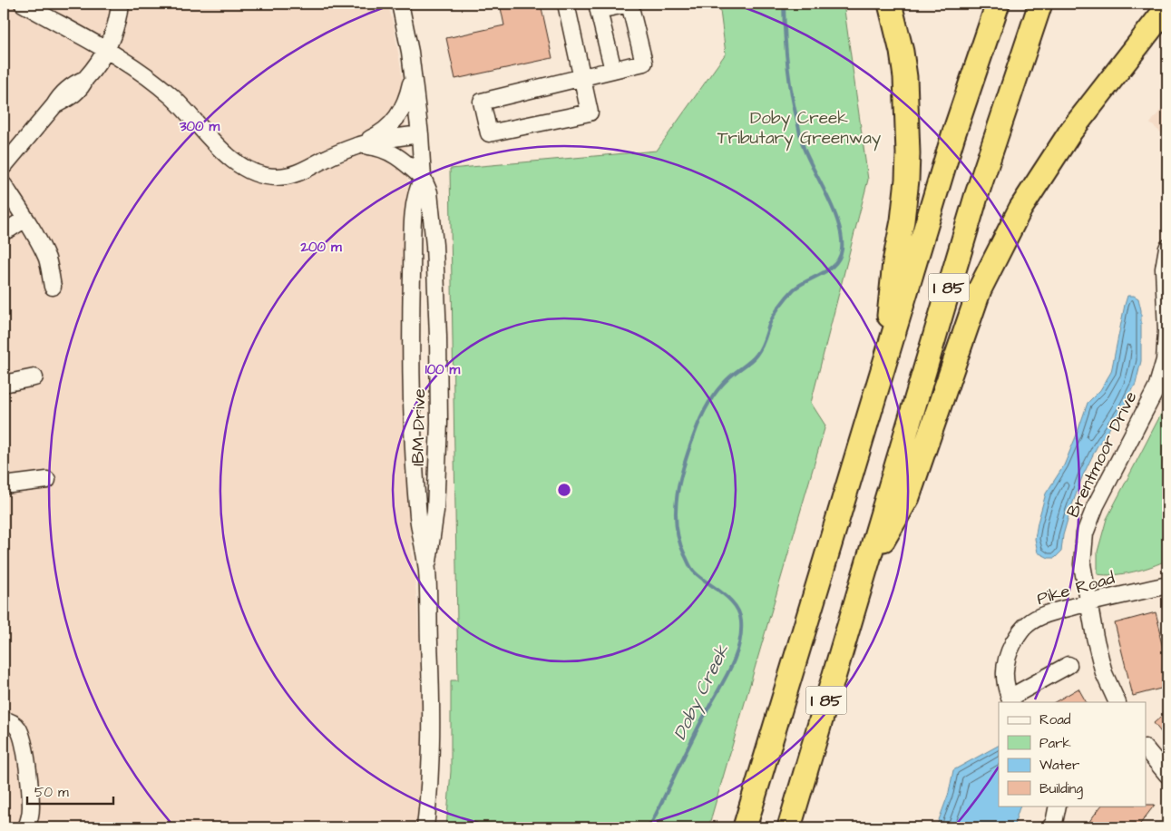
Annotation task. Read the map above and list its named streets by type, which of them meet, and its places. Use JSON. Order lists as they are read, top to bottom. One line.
{"streets":{"highway":["I 85"],"street":["IBM Drive","Brentmoor Drive","Pike Road"]},"crossings":[["Brentmoor Drive","Pike Road"]],"water":["Doby Creek"],"parks":["Doby Creek Tributary Greenway"],"legend":["Road","Park","Water","Building"],"scale_bar":"50 m","rings":["300 m","200 m","100 m"]}
